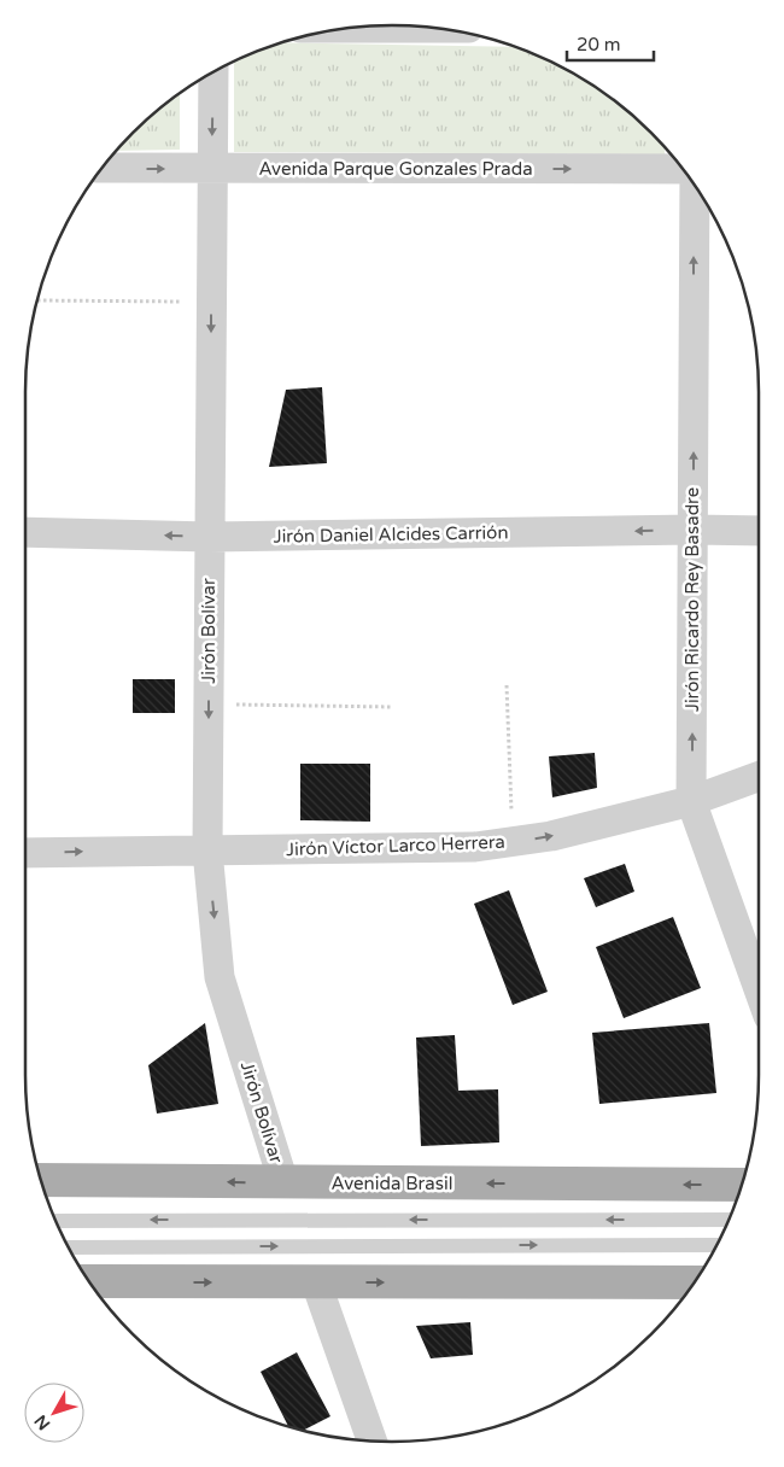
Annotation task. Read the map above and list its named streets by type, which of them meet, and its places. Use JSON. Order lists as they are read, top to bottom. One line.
{"streets":{"main road":["Avenida Brasil"],"street":["Avenida Parque Gonzales Prada","Jirón Daniel Alcides Carrión","Jirón Ricardo Rey Basadre","Jirón Bolívar","Jirón Víctor Larco Herrera"]},"crossings":[["Avenida Parque Gonzales Prada","Jirón Bolívar"],["Jirón Daniel Alcides Carrión","Jirón Ricardo Rey Basadre"],["Jirón Daniel Alcides Carrión","Jirón Bolívar"],["Jirón Ricardo Rey Basadre","Jirón Víctor Larco Herrera"],["Jirón Bolívar","Jirón Víctor Larco Herrera"],["Jirón Bolívar","Avenida Brasil"]],"one_way":["Avenida Parque Gonzales Prada","Jirón Daniel Alcides Carrión","Jirón Ricardo Rey Basadre","Jirón Bolívar","Jirón Víctor Larco Herrera"],"scale_bar":"20 m","north":"bottom left"}
